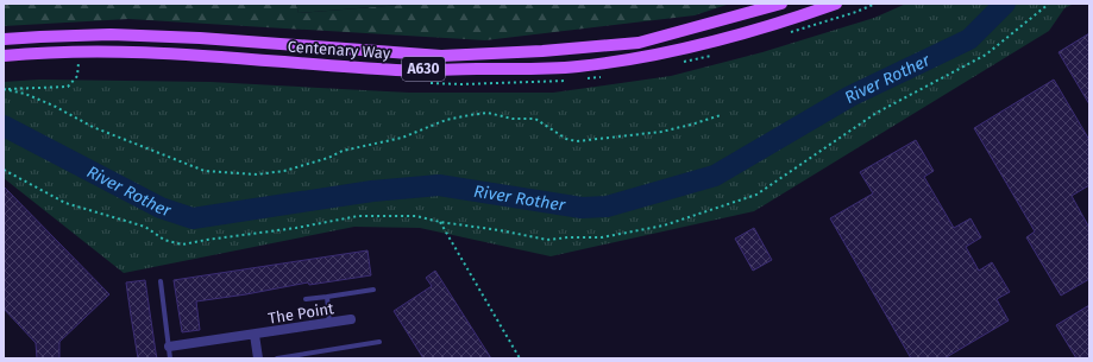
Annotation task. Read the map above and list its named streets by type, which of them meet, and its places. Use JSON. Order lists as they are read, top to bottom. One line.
{"streets":{"main road":["Centenary Way","A630"],"street":["The Point"]},"water":["River Rother"]}
